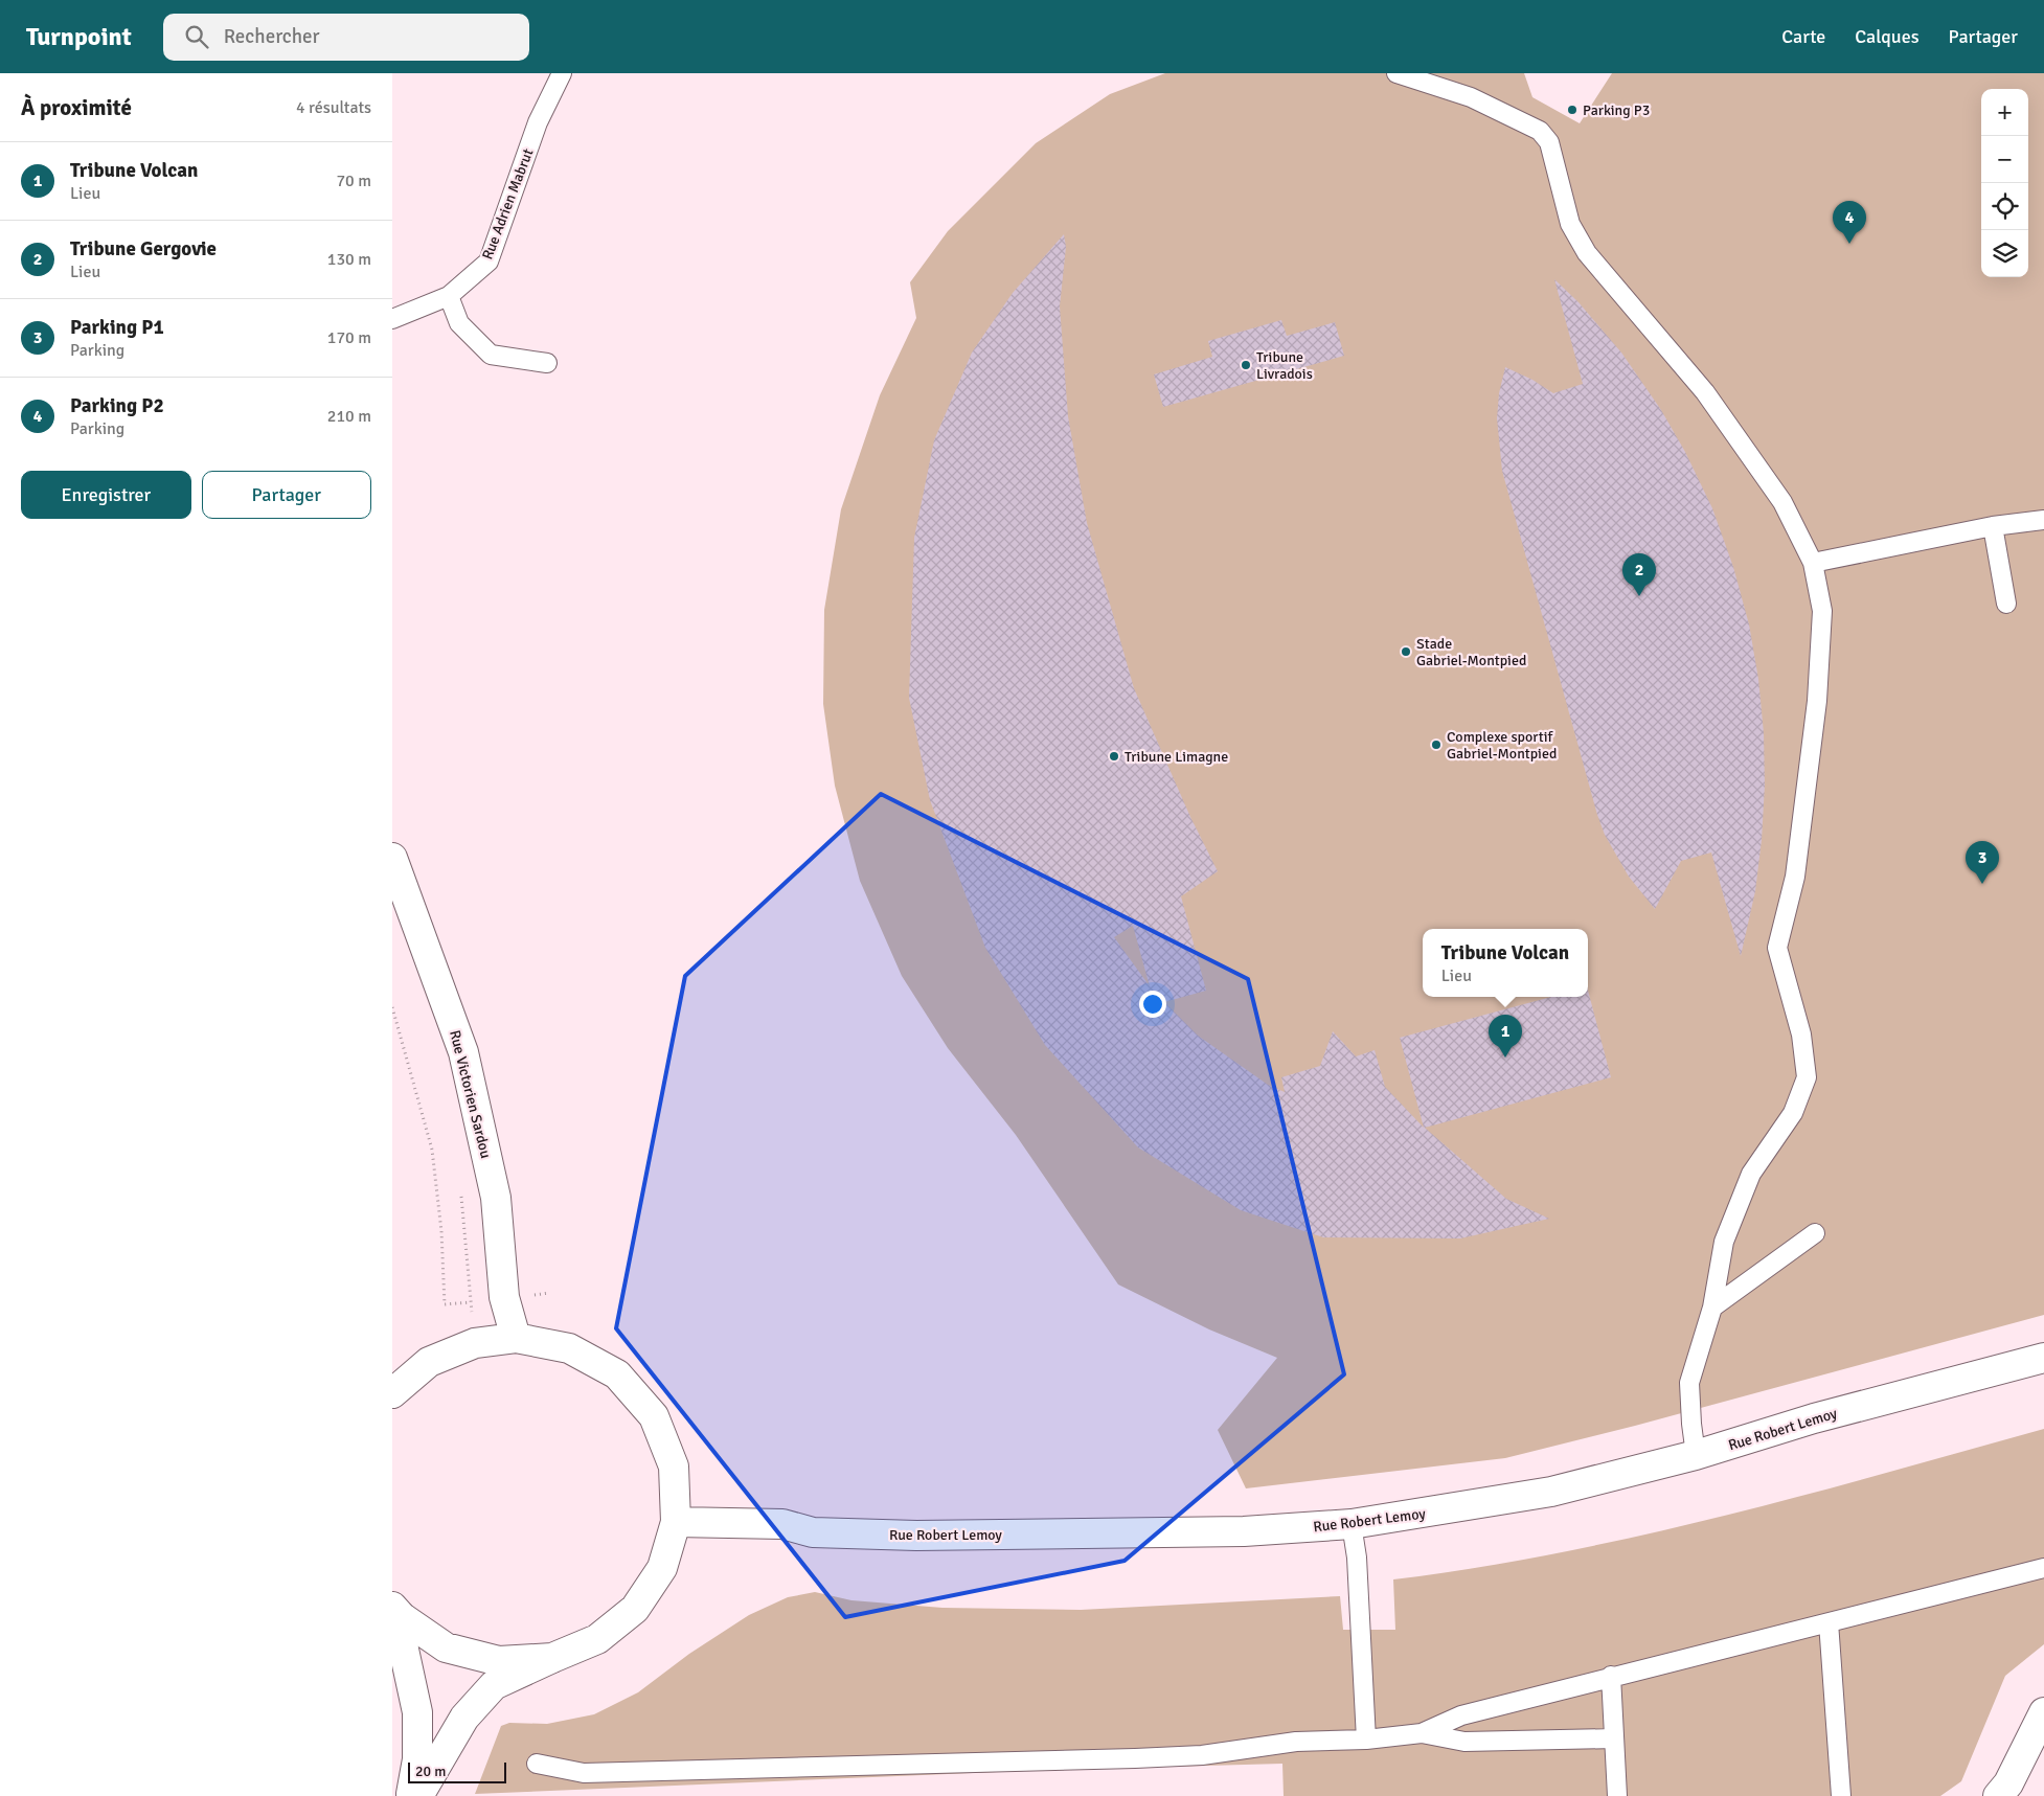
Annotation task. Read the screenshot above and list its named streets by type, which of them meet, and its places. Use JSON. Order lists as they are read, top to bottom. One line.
{"streets":{"main road":["Rue Victorien Sardou","Rue Robert Lemoy"],"lane":["Rue Adrien Mabrut"]},"places":["Parking P3","Tribune Livradois","Stade Gabriel-Montpied","Complexe sportif Gabriel-Montpied","Tribune Limagne"],"scale_bar":"20 m","page":{"header":"Turnpoint","search":"Rechercher","nav":["Carte","Calques","Partager"],"heading":["À proximité","4 résultats"],"map_buttons":["+","−"],"list":[{"mark":"1","name":"Tribune Volcan","note":"Lieu","value":"70 m"},{"mark":"2","name":"Tribune Gergovie","note":"Lieu","value":"130 m"},{"mark":"3","name":"Parking P1","note":"Parking","value":"170 m"},{"mark":"4","name":"Parking P2","note":"Parking","value":"210 m"}],"pins":["4","2","3","1"],"buttons":["Enregistrer","Partager"],"popup":["Tribune Volcan","Lieu"],"scale":"20 m"}}
